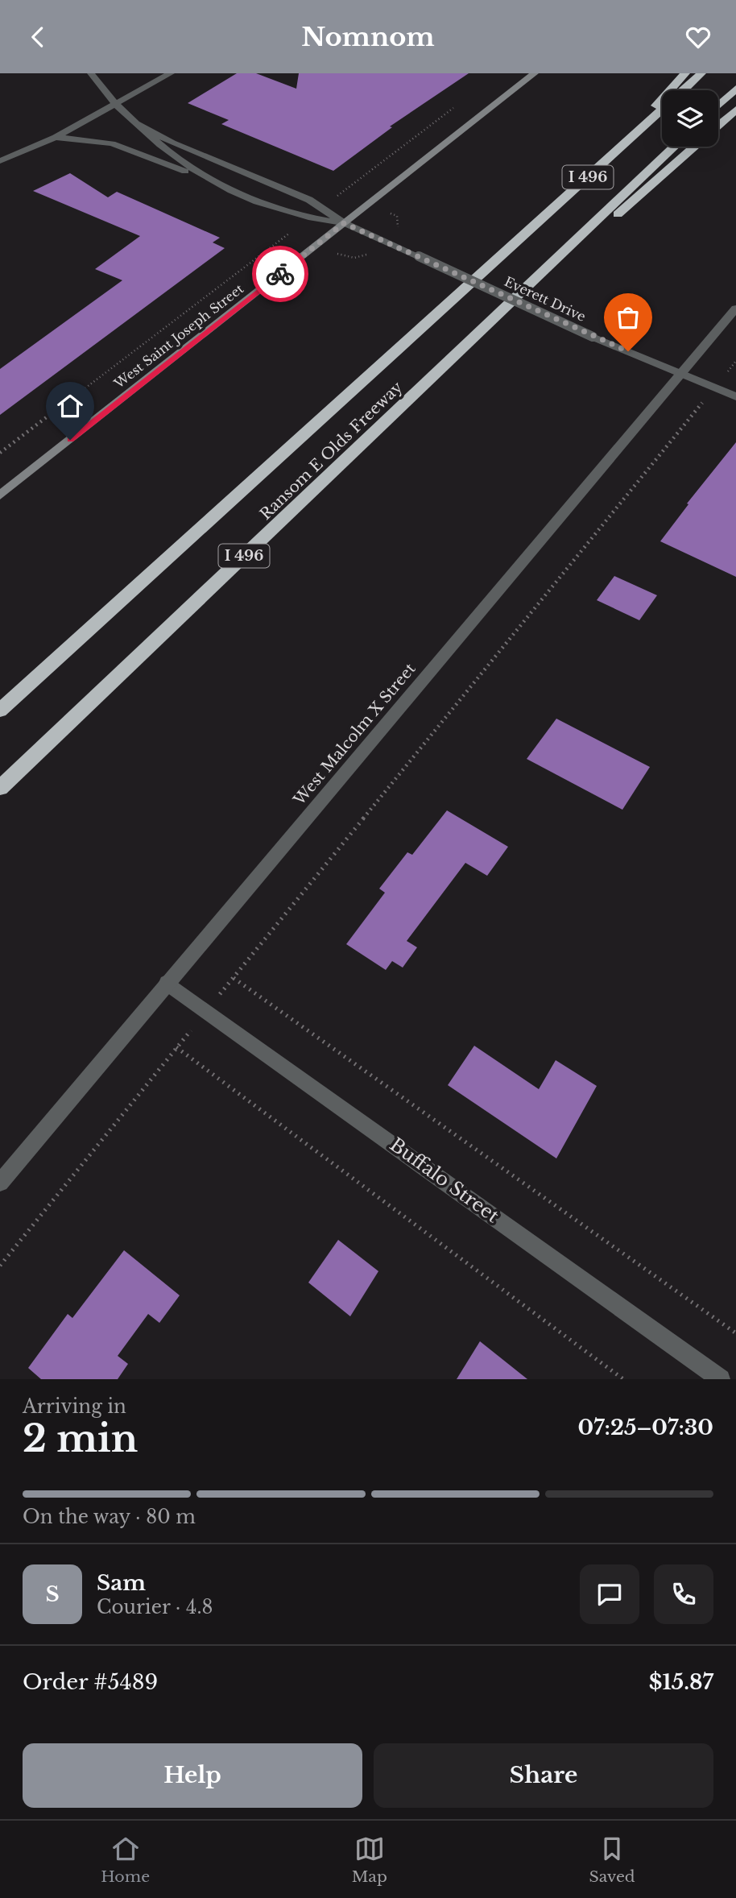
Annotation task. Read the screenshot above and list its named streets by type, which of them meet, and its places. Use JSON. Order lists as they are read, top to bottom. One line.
{"streets":{"highway":["I 496","Ransom E Olds Freeway"],"main road":["West Saint Joseph Street"],"street":["Everett Drive","West Malcolm X Street","Buffalo Street"]},"crossings":[["Everett Drive","West Saint Joseph Street"],["Everett Drive","West Malcolm X Street"],["West Malcolm X Street","Buffalo Street"]],"page":{"header":"Nomnom","heading":["2 min","Arriving in","07:25–07:30"],"panel":["Sam","Courier · 4.8","Order #5489","$15.87"],"bar":"On the way · 80 m","round":"S","buttons":["Help","Share"],"tabs":["Home","Map","Saved"]}}
